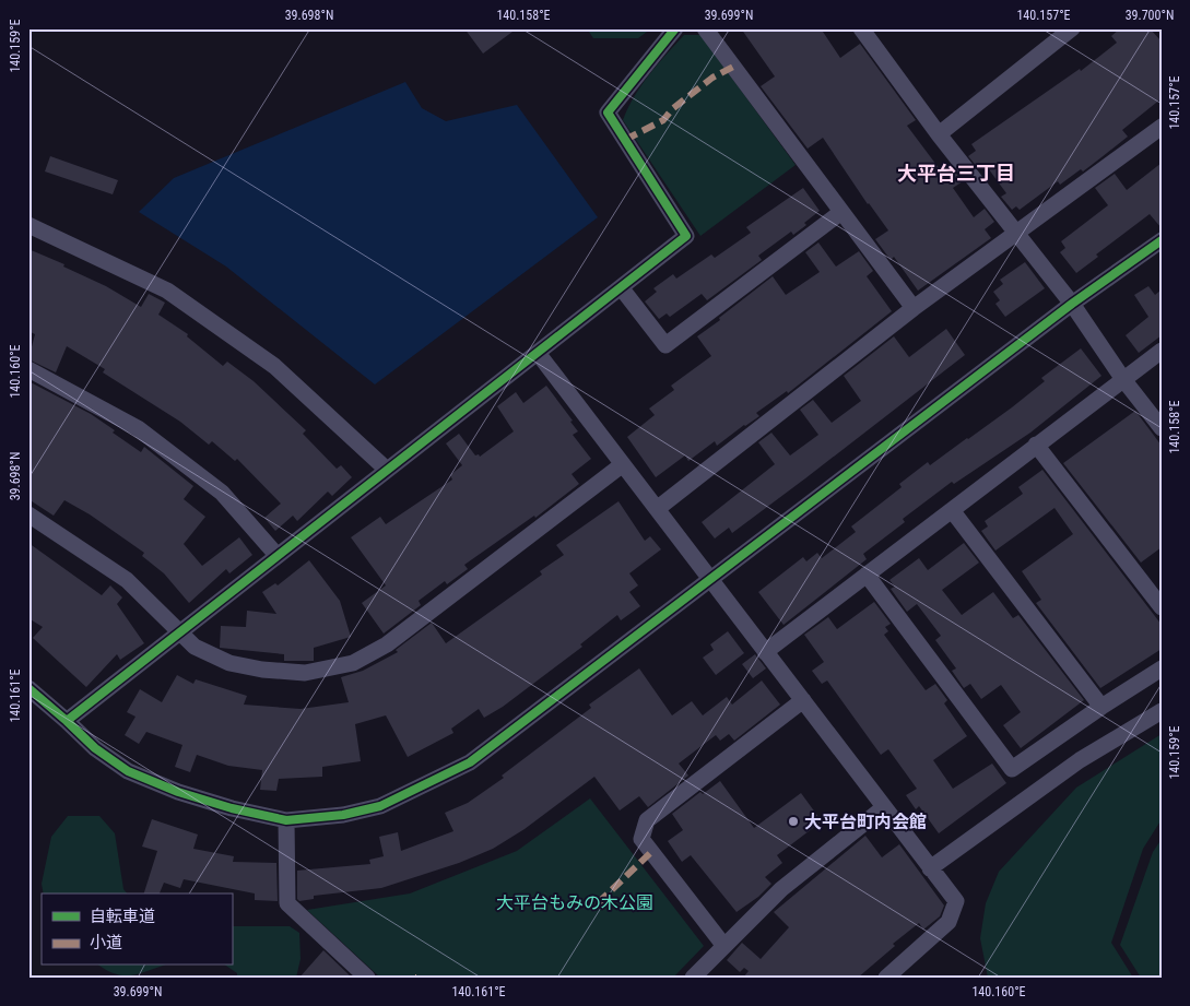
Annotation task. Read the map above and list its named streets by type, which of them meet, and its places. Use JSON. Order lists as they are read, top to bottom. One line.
{"districts":["大平台三丁目"],"parks":["大平台もみの木公園"],"places":["大平台町内会館"],"legend":["自転車道","小道"],"coordinates":["39.698°N","140.158°E","39.699°N","140.157°E","39.700°N","140.159°E","140.160°E","140.161°E"]}
